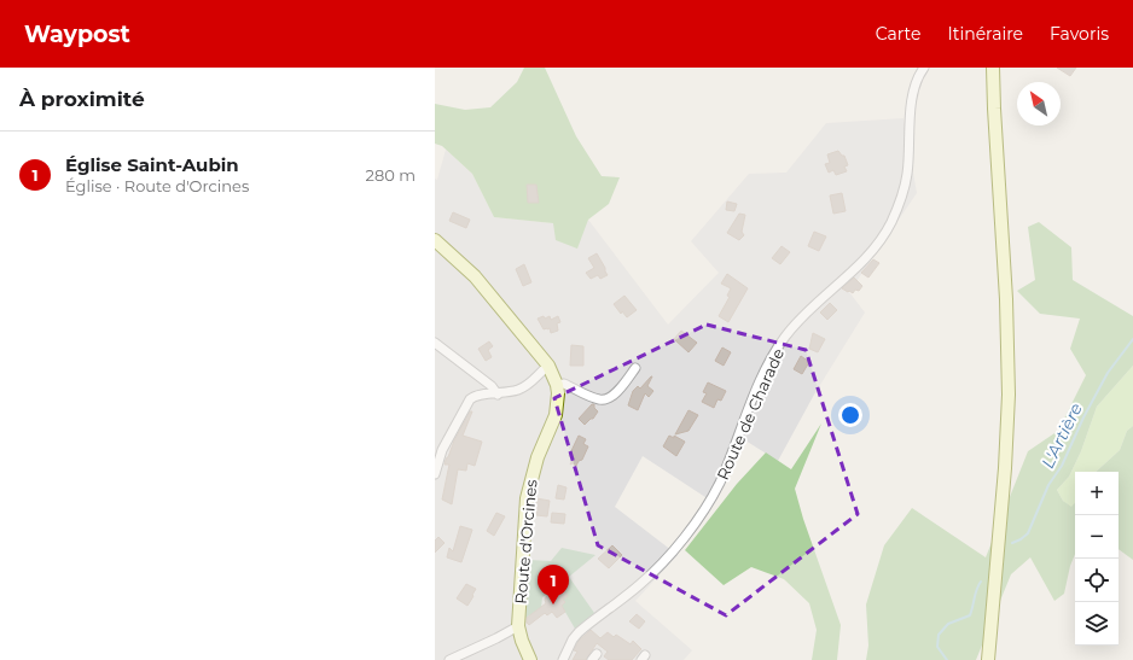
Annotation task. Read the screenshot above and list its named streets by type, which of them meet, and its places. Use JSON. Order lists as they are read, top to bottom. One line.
{"streets":{"street":["Route de Charade","Route d'Orcines"]},"water":["L'Artière"],"north":"top left","page":{"header":"Waypost","nav":["Carte","Itinéraire","Favoris"],"heading":"À proximité","list":[{"mark":"1","name":"Église Saint-Aubin","note":"Église · Route d'Orcines","value":"280 m"}],"map_buttons":["+","−"],"pins":"1"}}
